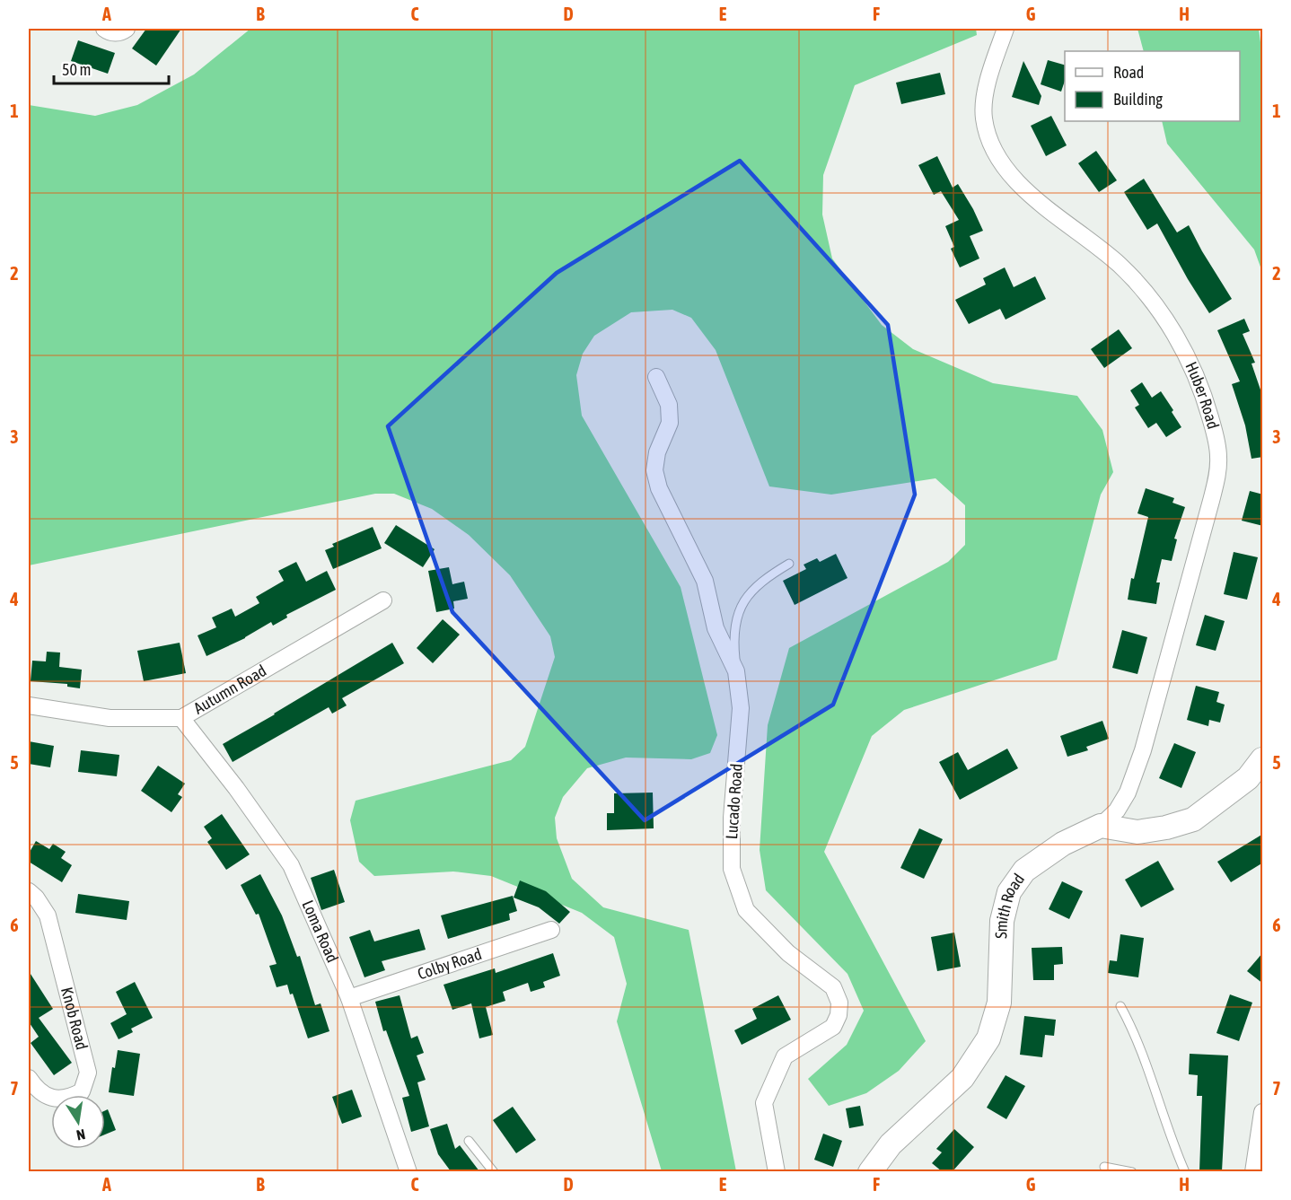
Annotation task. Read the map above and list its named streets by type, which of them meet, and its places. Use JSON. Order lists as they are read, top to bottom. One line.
{"streets":{"street":["Huber Road","Autumn Road","Lucado Road","Smith Road","Loma Road","Colby Road","Knob Road"]},"crossings":[["Huber Road","Smith Road"],["Autumn Road","Loma Road"],["Loma Road","Colby Road"]],"legend":["Road","Building"],"scale_bar":"50 m","north":"bottom","grid":{"columns":["A","B","C","D","E","F","G","H"],"rows":["1","2","3","4","5","6","7"]}}
